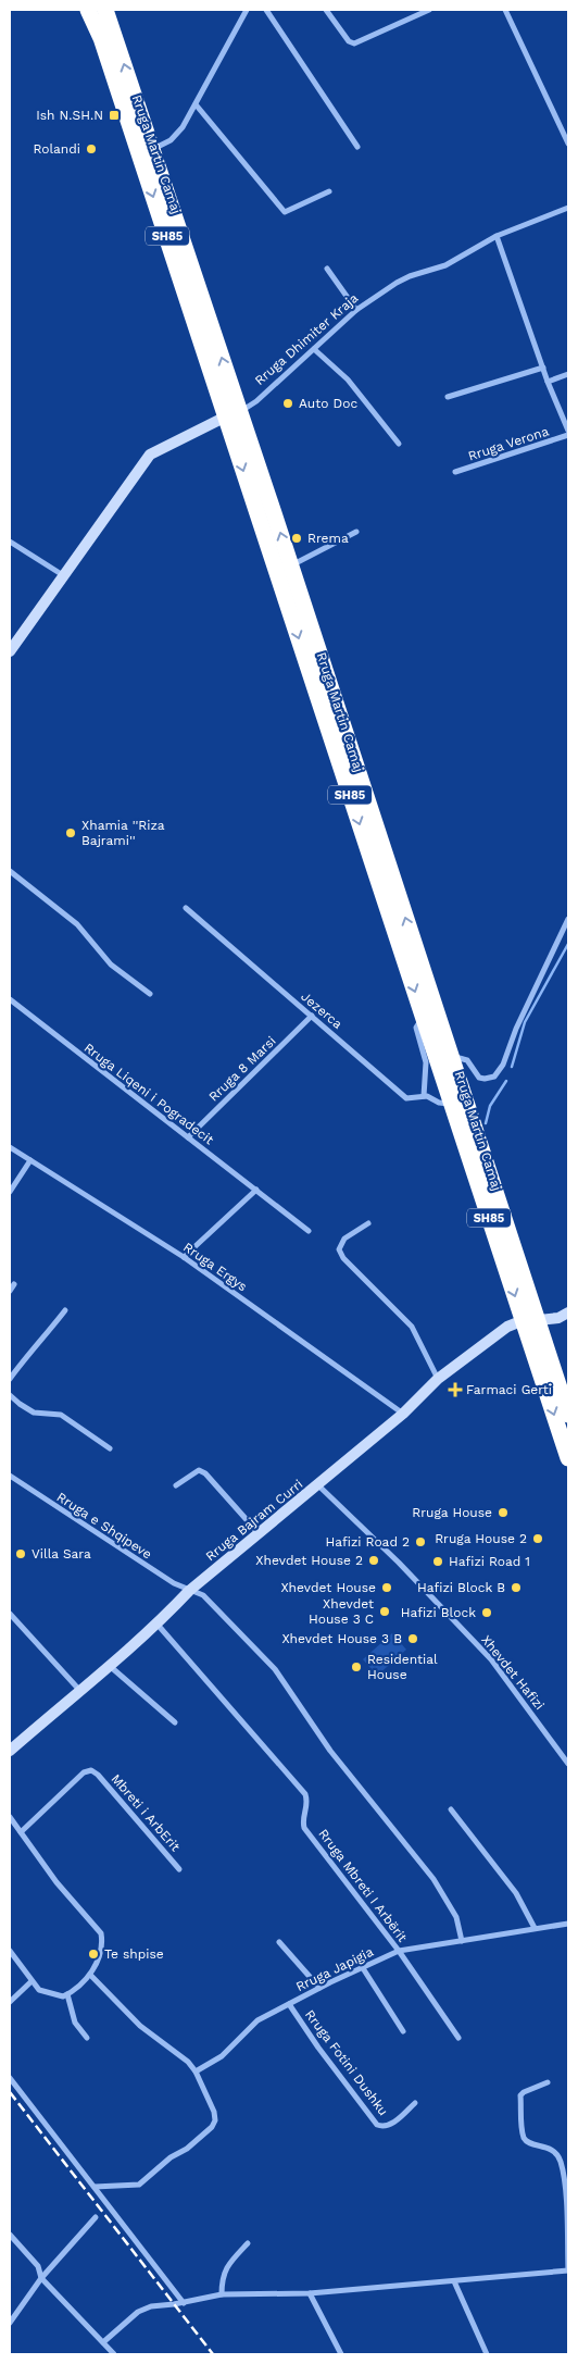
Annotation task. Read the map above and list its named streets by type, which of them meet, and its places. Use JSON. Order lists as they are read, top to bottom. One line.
{"streets":{"highway":["Rruga Martin Camaj","SH85"],"main road":["Rruga Dhimiter Kraja","Rruga Bajram Curri"],"street":["Rruga Verona","Jezerca","Rruga 8 Marsi","Rruga Liqeni i Pogradecit","Rruga Ergys","Rruga e Shqipeve","Xhevdet Hafizi","Mbreti i ArbErit","Rruga Mbreti I Arbërit","Rruga Japigia","Rruga Fotini Dushku"]},"crossings":[["Rruga Martin Camaj","Rruga Dhimiter Kraja"],["Rruga Martin Camaj","Jezerca"],["Rruga Martin Camaj","Rruga Bajram Curri"],["Jezerca","Rruga 8 Marsi"],["Rruga 8 Marsi","Rruga Liqeni i Pogradecit"],["Rruga Ergys","Rruga Bajram Curri"],["Rruga Bajram Curri","Rruga e Shqipeve"],["Rruga Bajram Curri","Xhevdet Hafizi"],["Rruga Bajram Curri","Rruga Mbreti I Arbërit"],["Rruga e Shqipeve","Rruga Japigia"],["Rruga Mbreti I Arbërit","Rruga Japigia"],["Rruga Japigia","Rruga Fotini Dushku"]],"places":{"transit":["Ish N.SH.N"],"other":["Rolandi","Auto Doc","Rrema","Xhamia ''Riza Bajrami''","Rruga House","Rruga House 2","Hafizi Road 2","Villa Sara","Xhevdet House 2","Hafizi Road 1","Xhevdet House","Hafizi Block B","Xhevdet House 3 C","Hafizi Block","Xhevdet House 3 B","Residential House","Te shpise"],"health":["Farmaci Gerti"]}}
